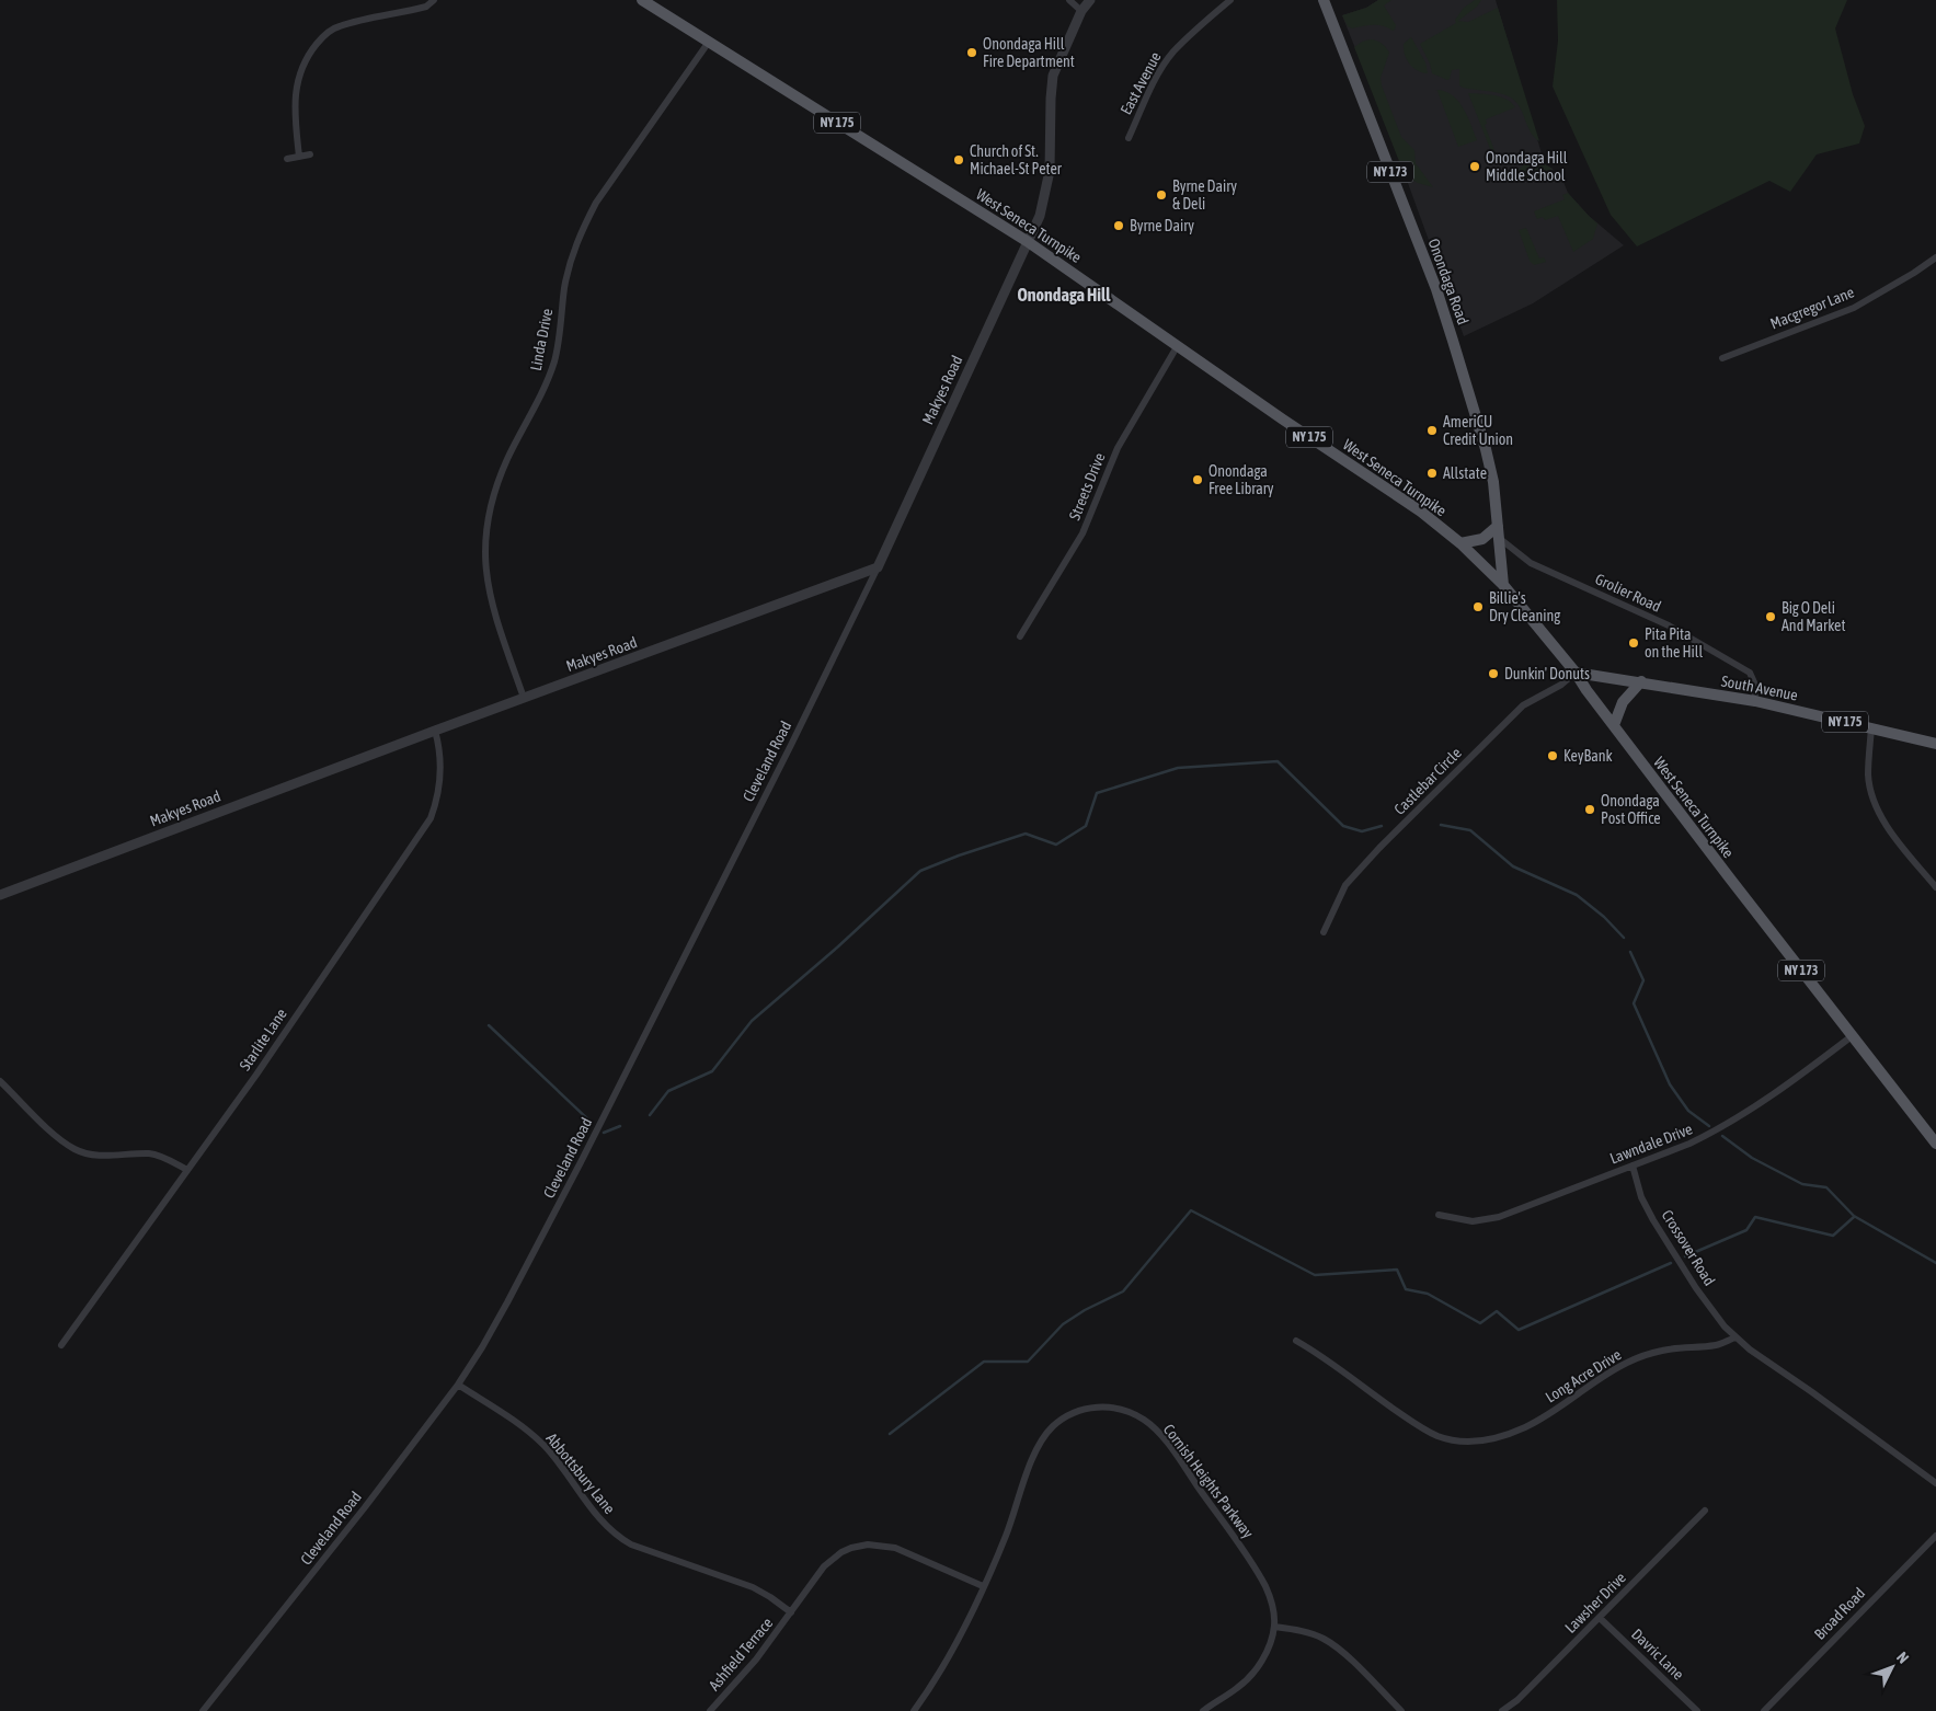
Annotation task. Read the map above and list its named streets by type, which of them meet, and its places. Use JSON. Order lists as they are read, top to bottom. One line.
{"streets":{"main road":["NY 175","NY 173","West Seneca Turnpike","Onondaga Road","South Avenue"],"street":["East Avenue","Macgregor Lane","Linda Drive","Makyes Road","Streets Drive","Grolier Road","Cleveland Road","Castlebar Circle","Starlite Lane","Lawndale Drive","Crossover Road","Long Acre Drive","Abbottsbury Lane","Cornish Heights Parkway","Lawsher Drive","Broad Road","Ashfield Terrace","Davric Lane"]},"crossings":[["West Seneca Turnpike","Onondaga Road"],["West Seneca Turnpike","Linda Drive"],["West Seneca Turnpike","Makyes Road"],["West Seneca Turnpike","Streets Drive"],["West Seneca Turnpike","South Avenue"],["West Seneca Turnpike","Castlebar Circle"],["West Seneca Turnpike","Lawndale Drive"],["Onondaga Road","Grolier Road"],["Linda Drive","Makyes Road"],["Makyes Road","Cleveland Road"],["Makyes Road","Starlite Lane"],["Grolier Road","South Avenue"],["South Avenue","Castlebar Circle"],["Cleveland Road","Abbottsbury Lane"],["Lawndale Drive","Crossover Road"],["Crossover Road","Long Acre Drive"],["Abbottsbury Lane","Ashfield Terrace"],["Cornish Heights Parkway","Ashfield Terrace"],["Lawsher Drive","Davric Lane"]],"districts":["Onondaga Hill"],"places":["Onondaga Hill Fire Department","Church of St. Michael-St Peter","Onondaga Hill Middle School","Byrne Dairy & Deli","Byrne Dairy","AmeriCU Credit Union","Allstate","Onondaga Free Library","Billie's Dry Cleaning","Big O Deli And Market","Pita Pita on the Hill","Dunkin' Donuts","KeyBank","Onondaga Post Office"],"north":"top right"}
